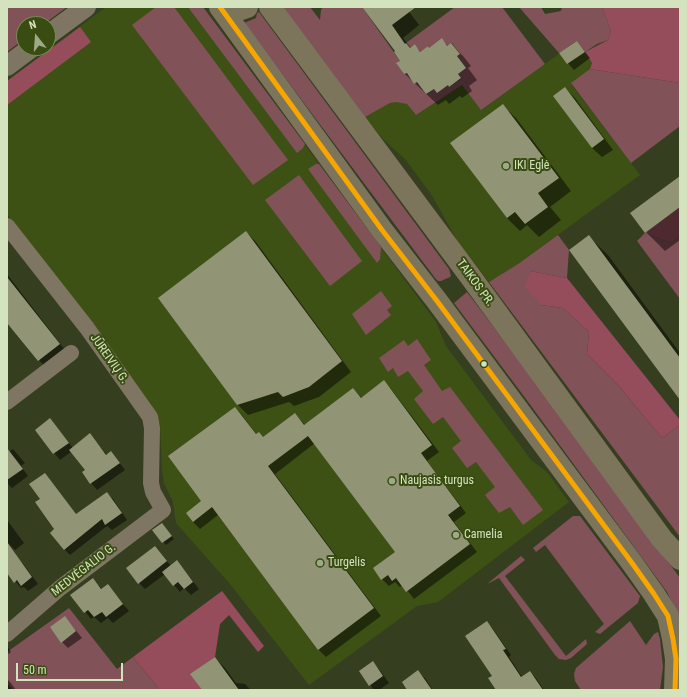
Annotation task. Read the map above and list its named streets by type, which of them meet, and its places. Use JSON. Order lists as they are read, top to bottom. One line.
{"streets":{"main road":["TAIKOS PR."],"street":["JŪREIVIŲ G.","MEDVĖGALIO G."]},"crossings":[["JŪREIVIŲ G.","MEDVĖGALIO G."]],"places":["IKI Eglė","Naujasis turgus","Camelia","Turgelis"],"scale_bar":"50 m","north":"top"}
